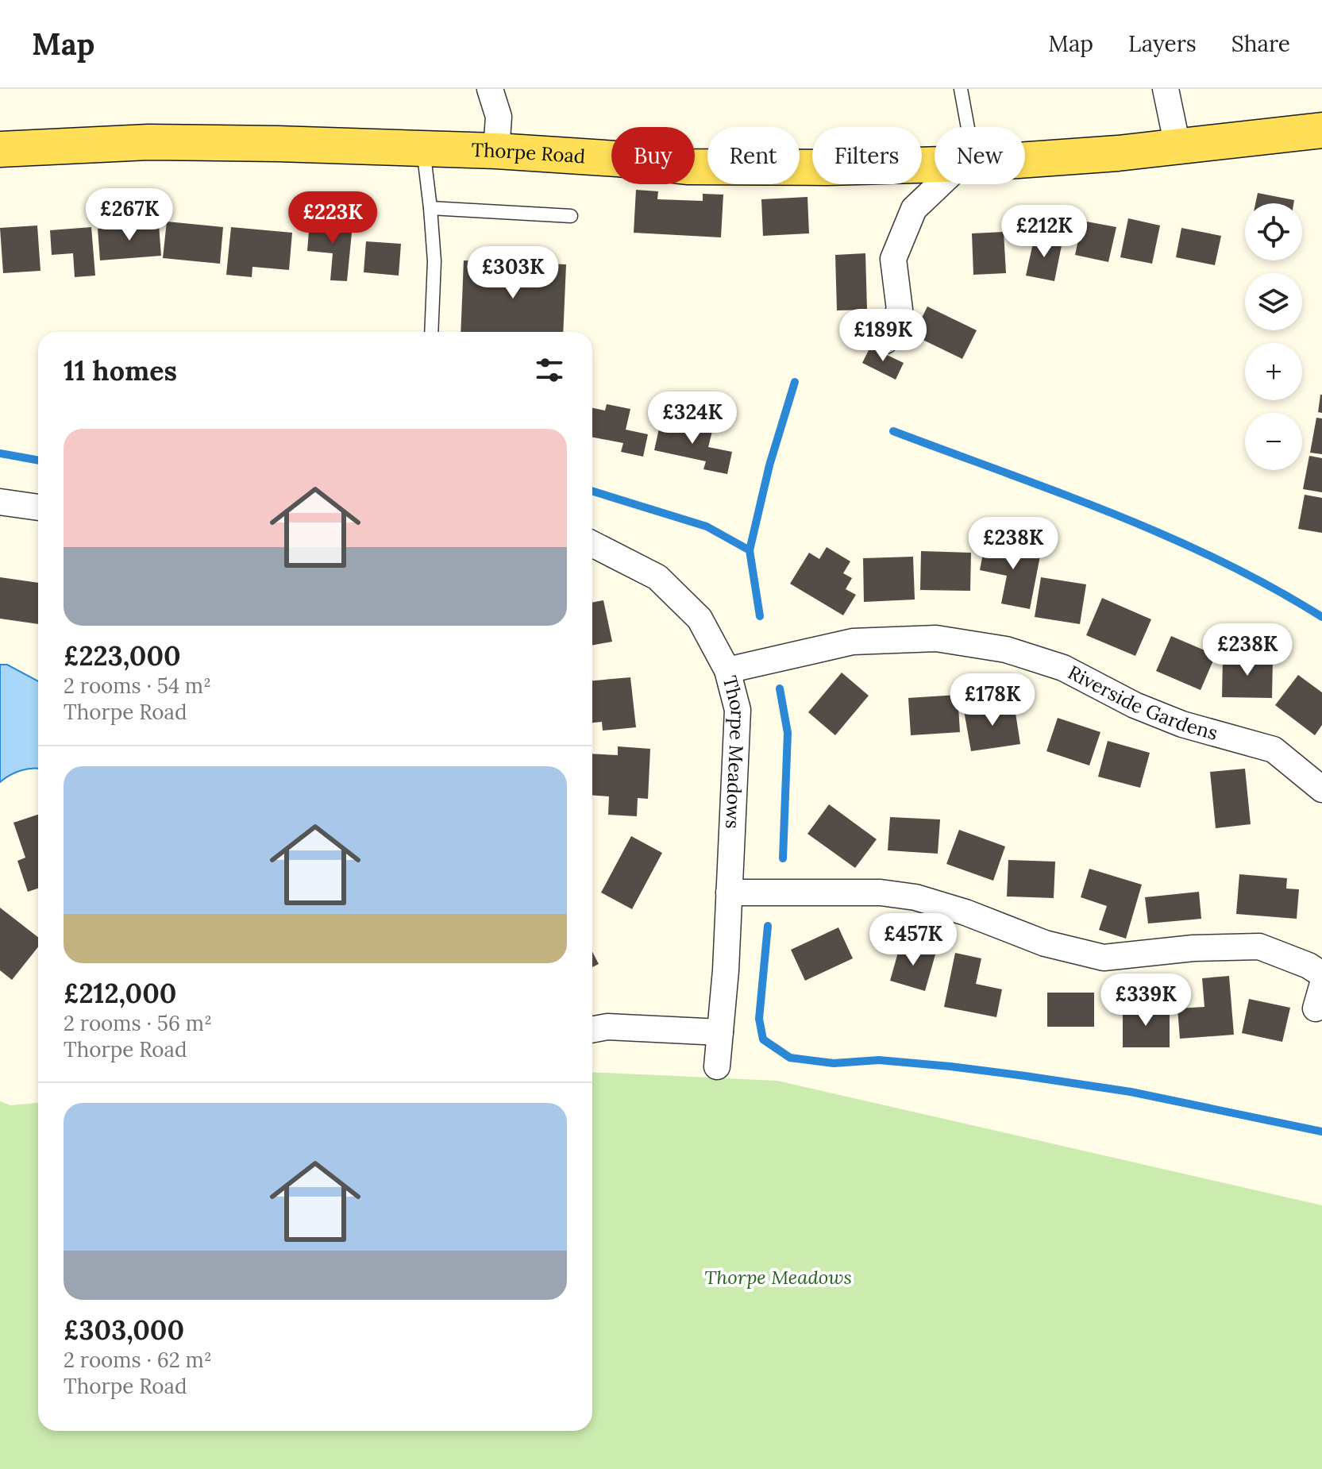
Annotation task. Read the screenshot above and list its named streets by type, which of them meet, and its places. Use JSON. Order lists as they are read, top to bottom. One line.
{"streets":{"main road":["Thorpe Road"],"street":["Riverside Gardens","Thorpe Meadows"]},"crossings":[["Riverside Gardens","Thorpe Meadows"]],"parks":["Thorpe Meadows"],"page":{"header":"Map","nav":["Map","Layers","Share"],"chip":["Buy","Rent","Filters","New"],"price":["£267K","£223K","£212K","£303K","£189K","£324K","£238K","£238K","£178K","£457K","£339K"],"map_buttons":["+","−"],"heading":"11 homes","list":[{"name":"£223,000","note":"2 rooms · 54 m² · Thorpe Road"},{"name":"£212,000","note":"2 rooms · 56 m² · Thorpe Road"},{"name":"£303,000","note":"2 rooms · 62 m² · Thorpe Road"}]}}
